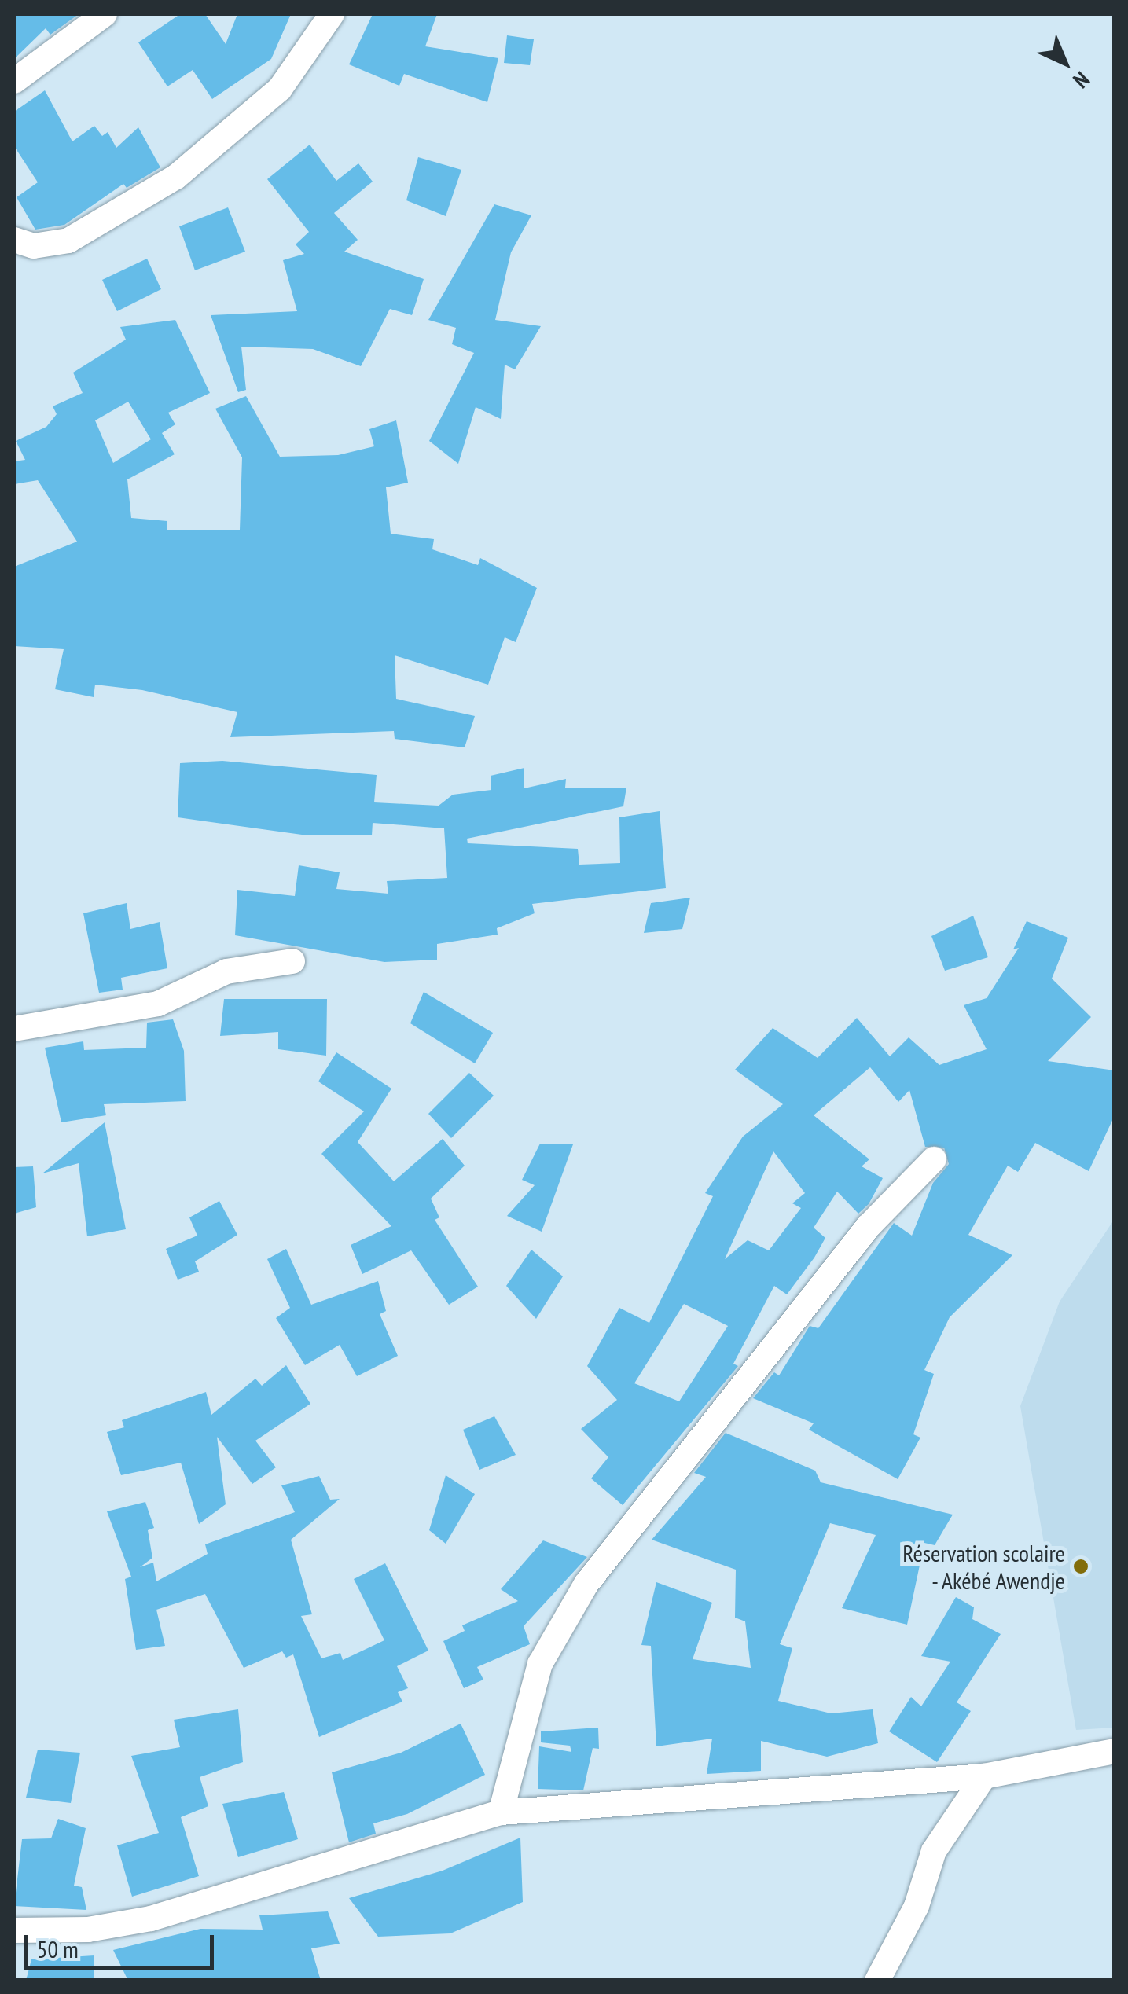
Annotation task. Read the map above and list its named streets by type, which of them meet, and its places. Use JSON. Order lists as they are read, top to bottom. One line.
{"places":["Réservation scolaire - Akébé Awendje"],"scale_bar":"50 m","north":"bottom right"}
